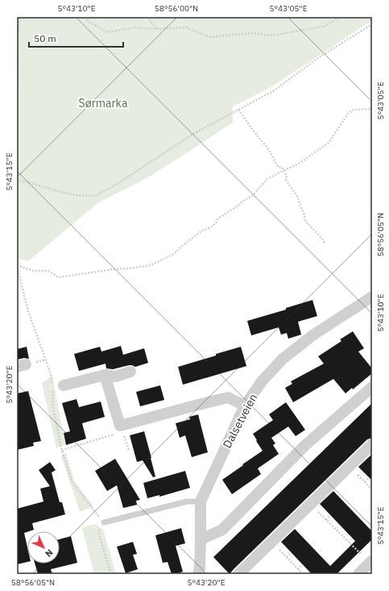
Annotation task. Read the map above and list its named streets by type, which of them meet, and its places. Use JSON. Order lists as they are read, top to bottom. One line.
{"streets":{"street":["Dalsetveien"]},"parks":["Sørmarka"],"scale_bar":"50 m","north":"bottom right","coordinates":["5°43'10\"E","58°56'00\"N","5°43'05\"E","5°43'15\"E","58°56'05\"N","5°43'20\"E"]}
